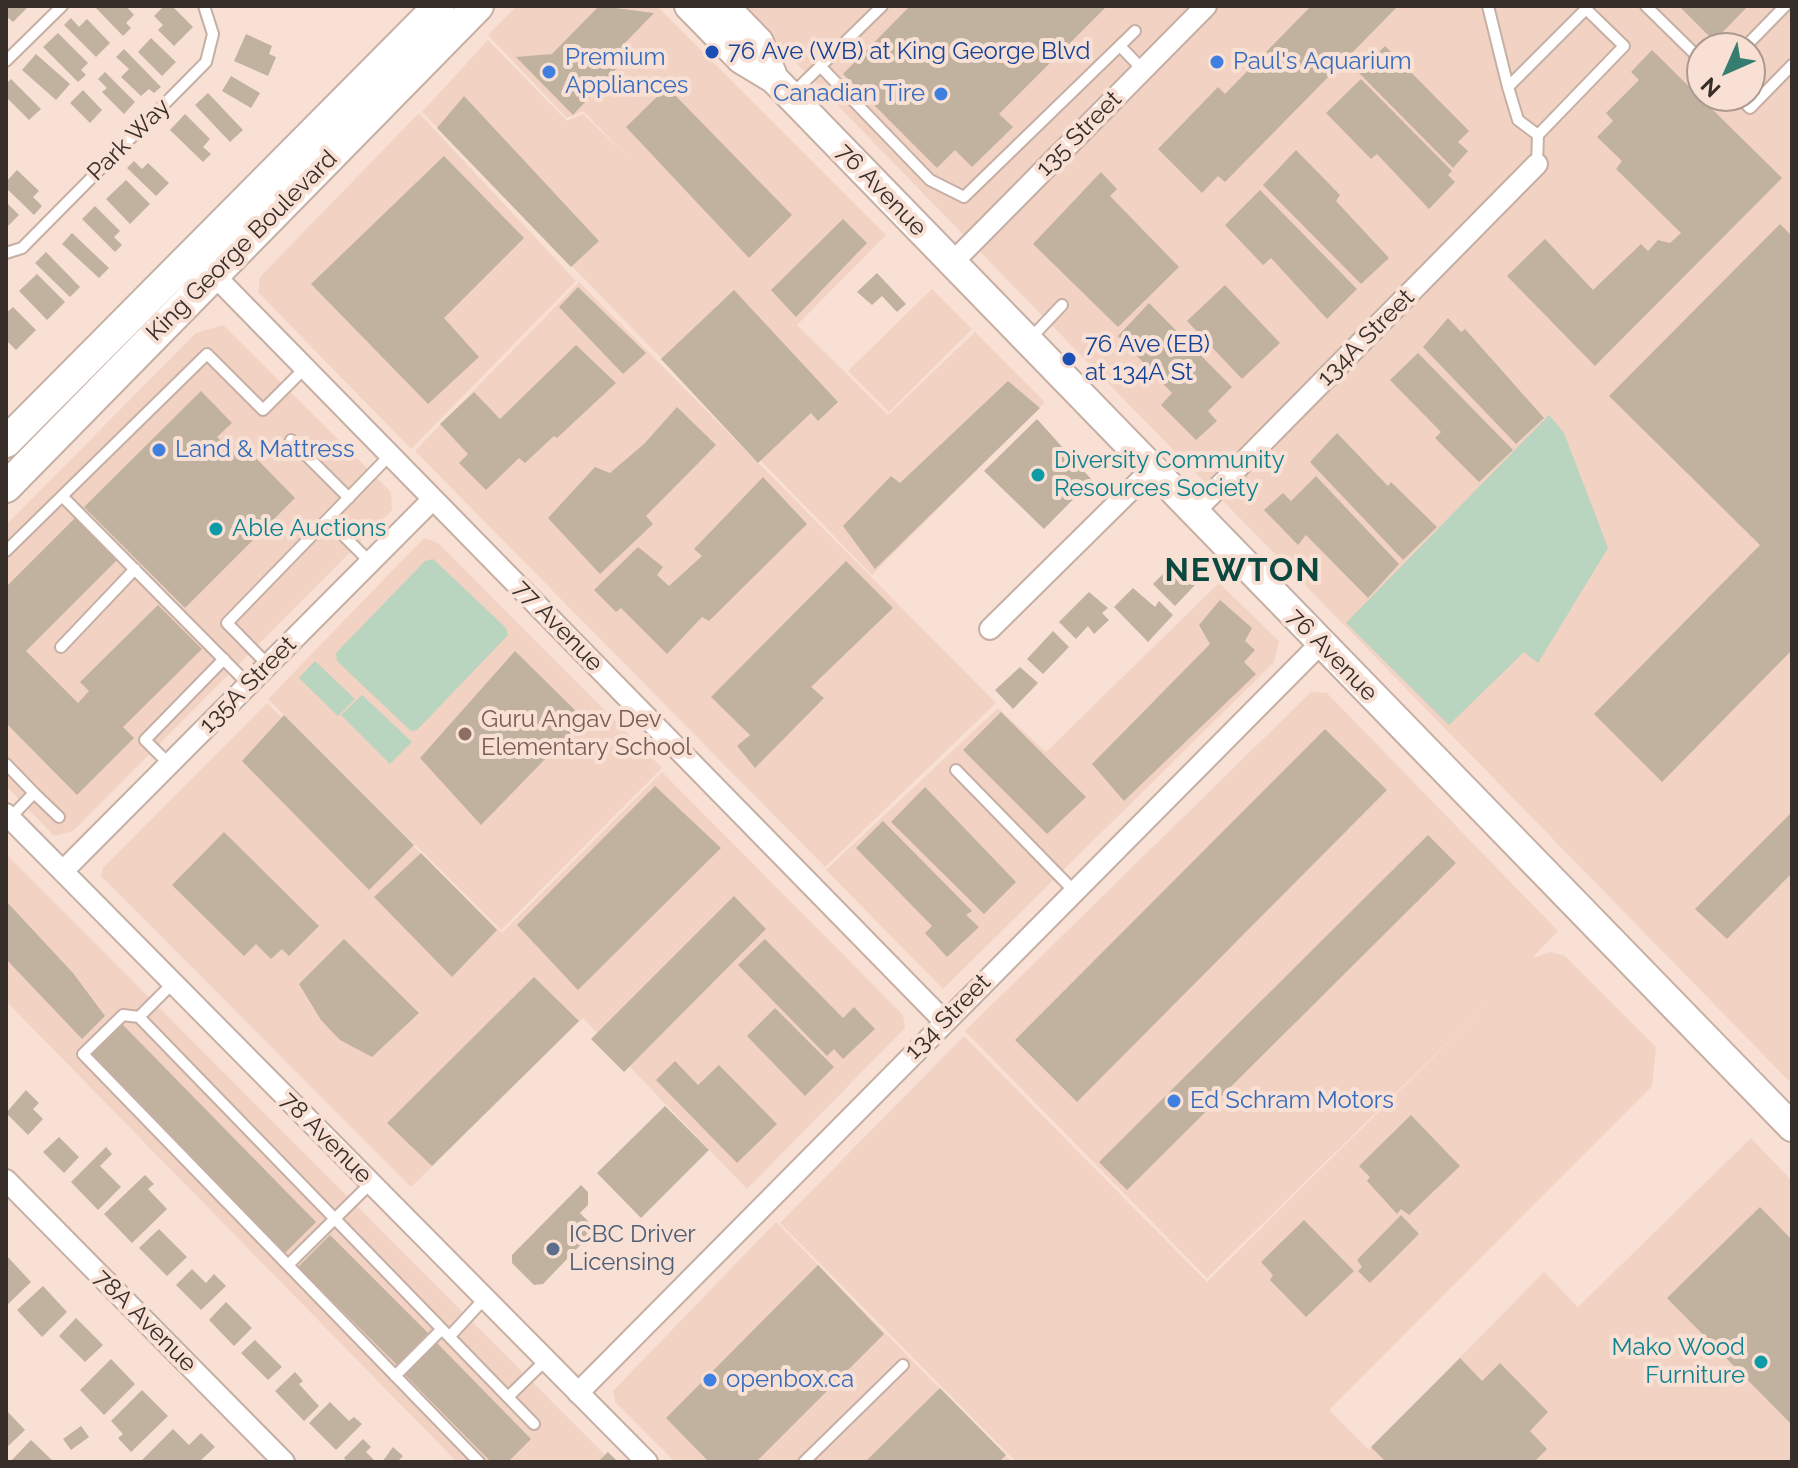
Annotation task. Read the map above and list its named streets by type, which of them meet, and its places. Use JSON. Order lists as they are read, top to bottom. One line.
{"streets":{"main road":["76 Avenue","King George Boulevard"],"street":["135 Street","134A Street","77 Avenue","135A Street","134 Street","78 Avenue","78A Avenue"],"lane":["Park Way"]},"crossings":[["135 Street","76 Avenue"],["76 Avenue","134A Street"],["76 Avenue","134 Street"],["King George Boulevard","77 Avenue"],["77 Avenue","135A Street"],["77 Avenue","134 Street"],["135A Street","78 Avenue"],["134 Street","78 Avenue"]],"districts":["NEWTON"],"places":["76 Ave (WB) at King George Blvd","Paul's Aquarium","Premium Appliances","Canadian Tire","76 Ave (EB) at 134A St","Land & Mattress","Diversity Community Resources Society","Able Auctions","Guru Angav Dev Elementary School","Ed Schram Motors","ICBC Driver Licensing","Mako Wood Furniture","openbox.ca"],"north":"bottom left"}
